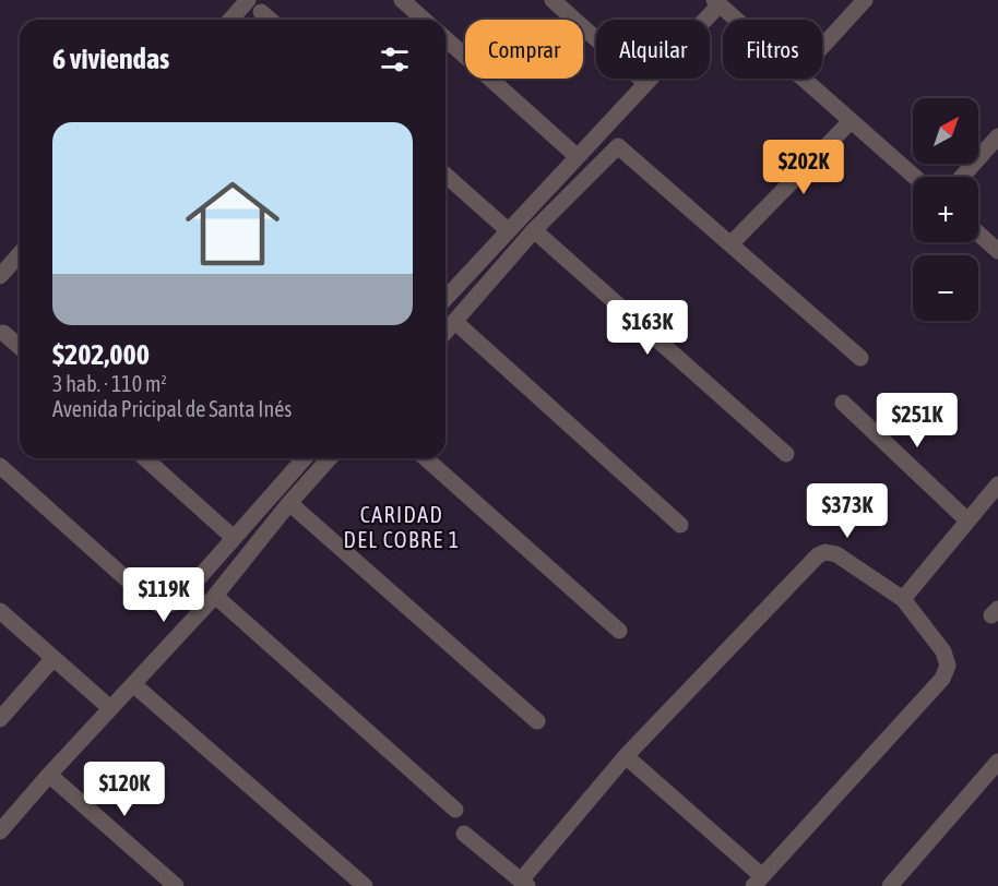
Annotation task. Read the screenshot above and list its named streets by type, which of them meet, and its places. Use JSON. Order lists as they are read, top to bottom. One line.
{"districts":["CARIDAD DEL COBRE 1"],"north":"top right","page":{"chip":["Comprar","Alquilar","Filtros"],"heading":"6 viviendas","map_buttons":["+","−"],"list":[{"name":"$202,000","note":"3 hab. · 110 m² · Avenida Pricipal de Santa Inés"}],"price":["$202K","$163K","$251K","$373K","$119K","$120K"]}}
